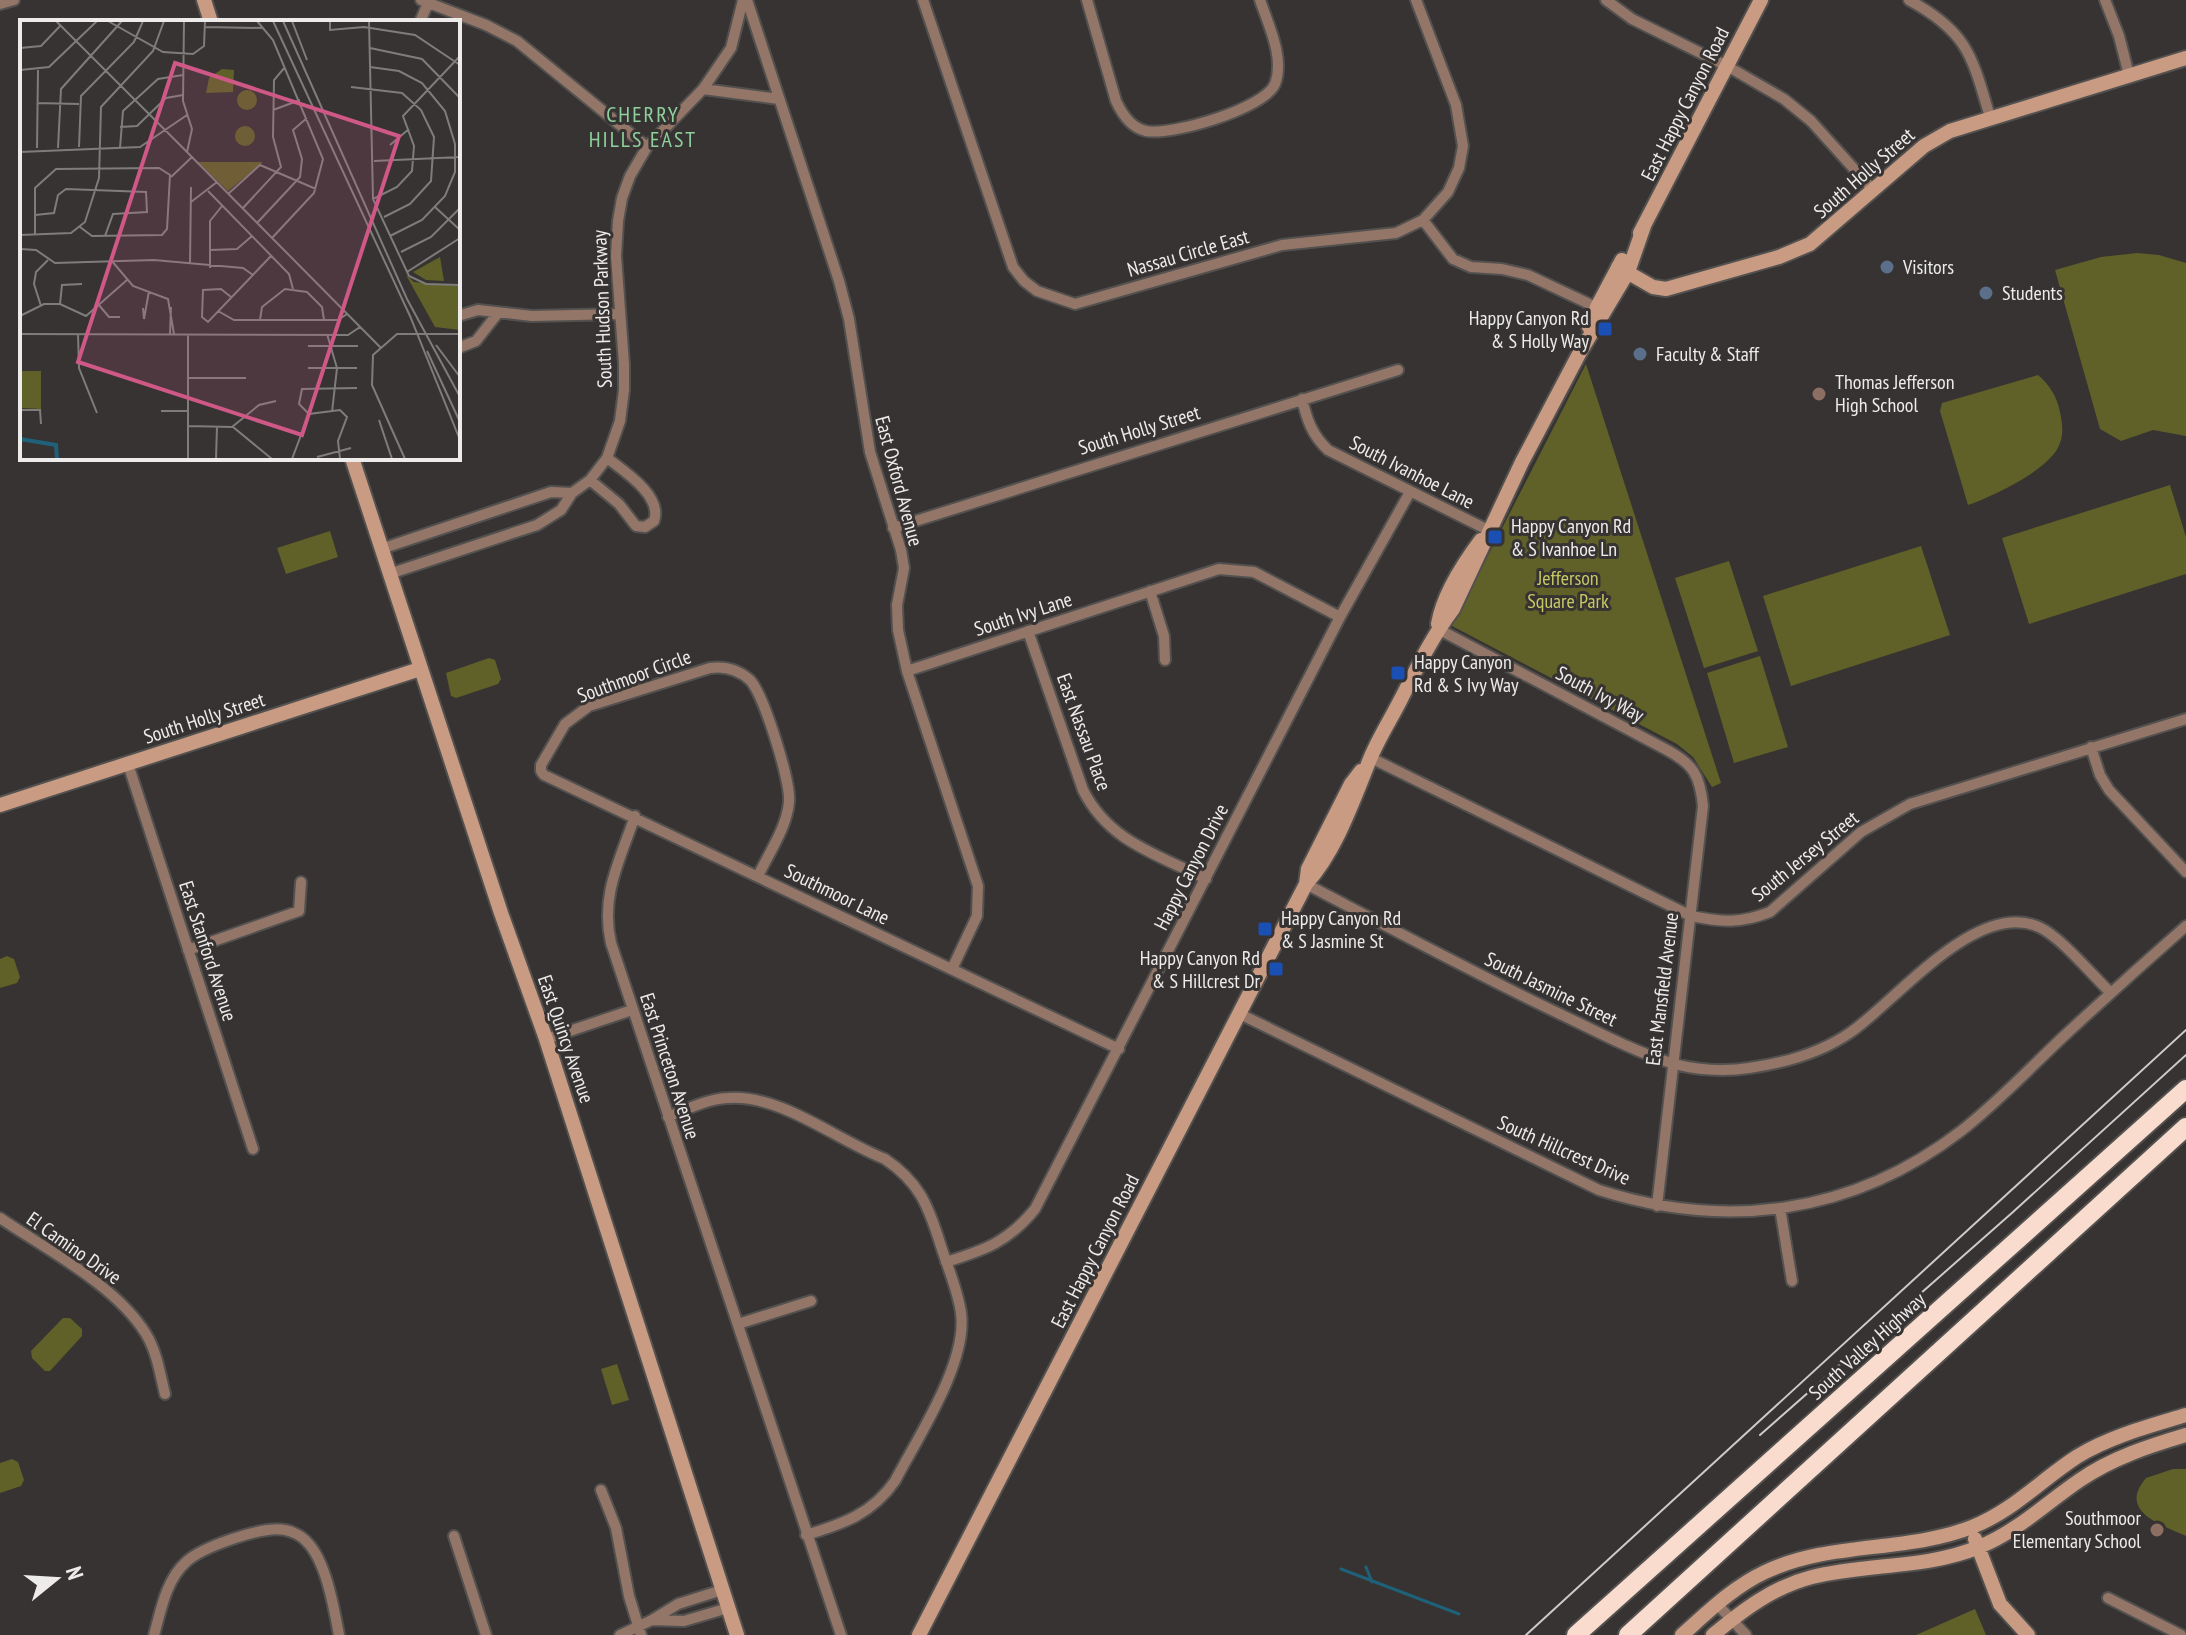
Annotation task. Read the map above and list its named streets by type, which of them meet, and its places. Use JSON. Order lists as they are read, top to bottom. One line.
{"streets":{"highway":["South Valley Highway"],"street":["East Happy Canyon Road","South Holly Street","Nassau Circle East","South Hudson Parkway","South Ivanhoe Lane","East Oxford Avenue","South Ivy Lane","Southmoor Circle","South Ivy Way","East Nassau Place","South Jersey Street","Happy Canyon Drive","Southmoor Lane","East Stanford Avenue","South Jasmine Street","East Mansfield Avenue","East Quincy Avenue","East Princeton Avenue","South Hillcrest Drive","El Camino Drive"]},"crossings":[["East Happy Canyon Road","South Holly Street"],["East Happy Canyon Road","South Ivanhoe Lane"],["East Happy Canyon Road","South Ivy Way"],["East Happy Canyon Road","South Jersey Street"],["East Happy Canyon Road","South Jasmine Street"],["East Happy Canyon Road","South Hillcrest Drive"],["South Holly Street","South Ivanhoe Lane"],["South Holly Street","East Oxford Avenue"],["South Holly Street","East Stanford Avenue"],["South Holly Street","East Quincy Avenue"],["South Hudson Parkway","East Oxford Avenue"],["South Hudson Parkway","East Quincy Avenue"],["South Ivanhoe Lane","Happy Canyon Drive"],["East Oxford Avenue","South Ivy Lane"],["East Oxford Avenue","Southmoor Lane"],["South Ivy Lane","East Nassau Place"],["South Ivy Lane","Happy Canyon Drive"],["Southmoor Circle","Southmoor Lane"],["South Ivy Way","East Mansfield Avenue"],["East Nassau Place","Happy Canyon Drive"],["South Jersey Street","East Mansfield Avenue"],["Happy Canyon Drive","Southmoor Lane"],["Southmoor Lane","East Princeton Avenue"],["South Jasmine Street","East Mansfield Avenue"],["South Jasmine Street","South Hillcrest Drive"],["East Mansfield Avenue","South Hillcrest Drive"]],"districts":["CHERRY HILLS EAST"],"parks":["Jefferson Square Park"],"places":{"other":["Visitors","Students","Faculty & Staff","Thomas Jefferson High School","Southmoor Elementary School"],"transit":["Happy Canyon Rd & S Holly Way","Happy Canyon Rd & S Ivanhoe Ln","Happy Canyon Rd & S Ivy Way","Happy Canyon Rd & S Jasmine St","Happy Canyon Rd & S Hillcrest Dr"]},"north":"right"}
